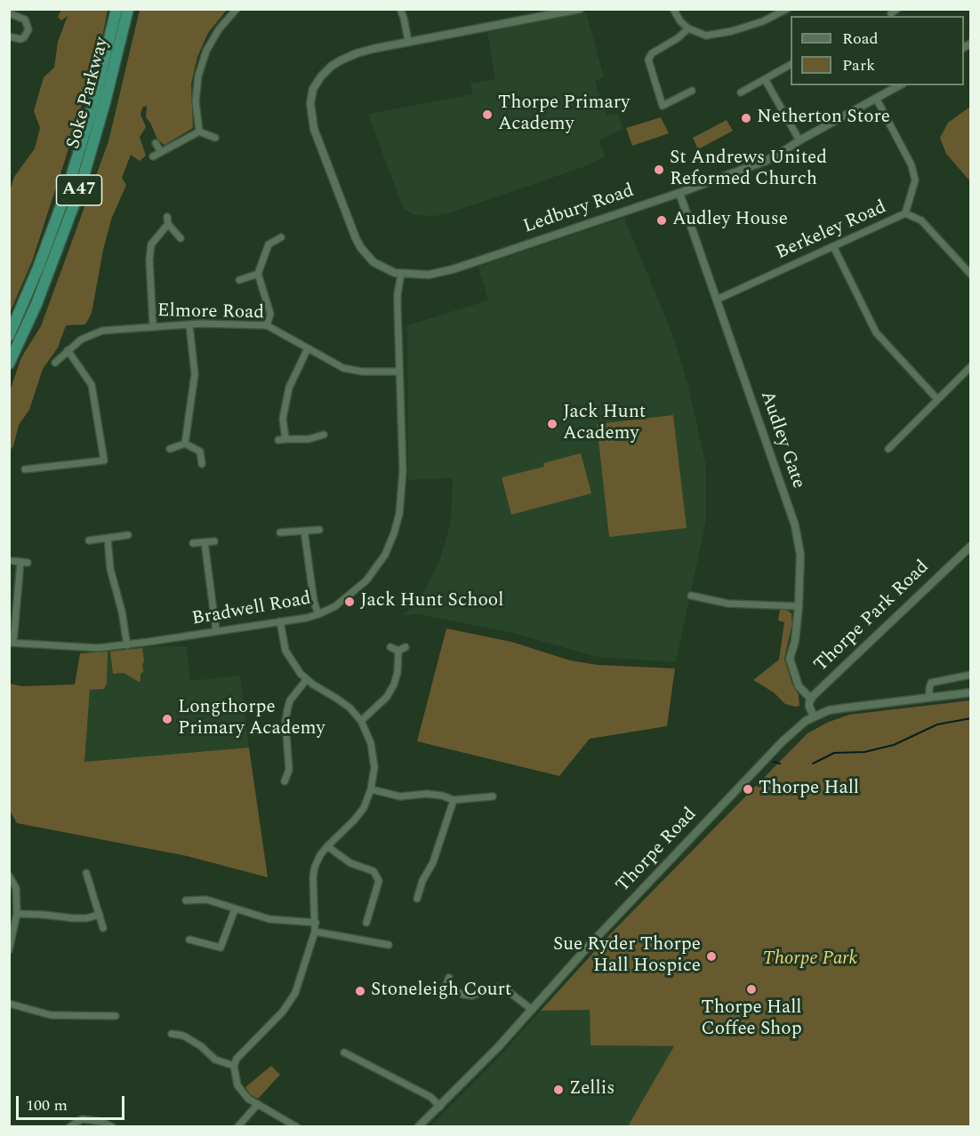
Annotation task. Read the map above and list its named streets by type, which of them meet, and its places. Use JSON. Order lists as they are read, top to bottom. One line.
{"streets":{"highway":["Soke Parkway","A47"],"street":["Ledbury Road","Berkeley Road","Elmore Road","Audley Gate","Bradwell Road","Thorpe Park Road","Thorpe Road"]},"crossings":[["Ledbury Road","Audley Gate"],["Ledbury Road","Bradwell Road"],["Berkeley Road","Audley Gate"],["Elmore Road","Bradwell Road"],["Audley Gate","Thorpe Park Road"],["Thorpe Park Road","Thorpe Road"]],"parks":["Thorpe Park"],"places":["Thorpe Primary Academy","Netherton Store","St Andrews United Reformed Church","Audley House","Jack Hunt Academy","Jack Hunt School","Longthorpe Primary Academy","Thorpe Hall","Sue Ryder Thorpe Hall Hospice","Thorpe Hall Coffee Shop","Stoneleigh Court","Zellis"],"legend":["Road","Park"],"scale_bar":"100 m"}
